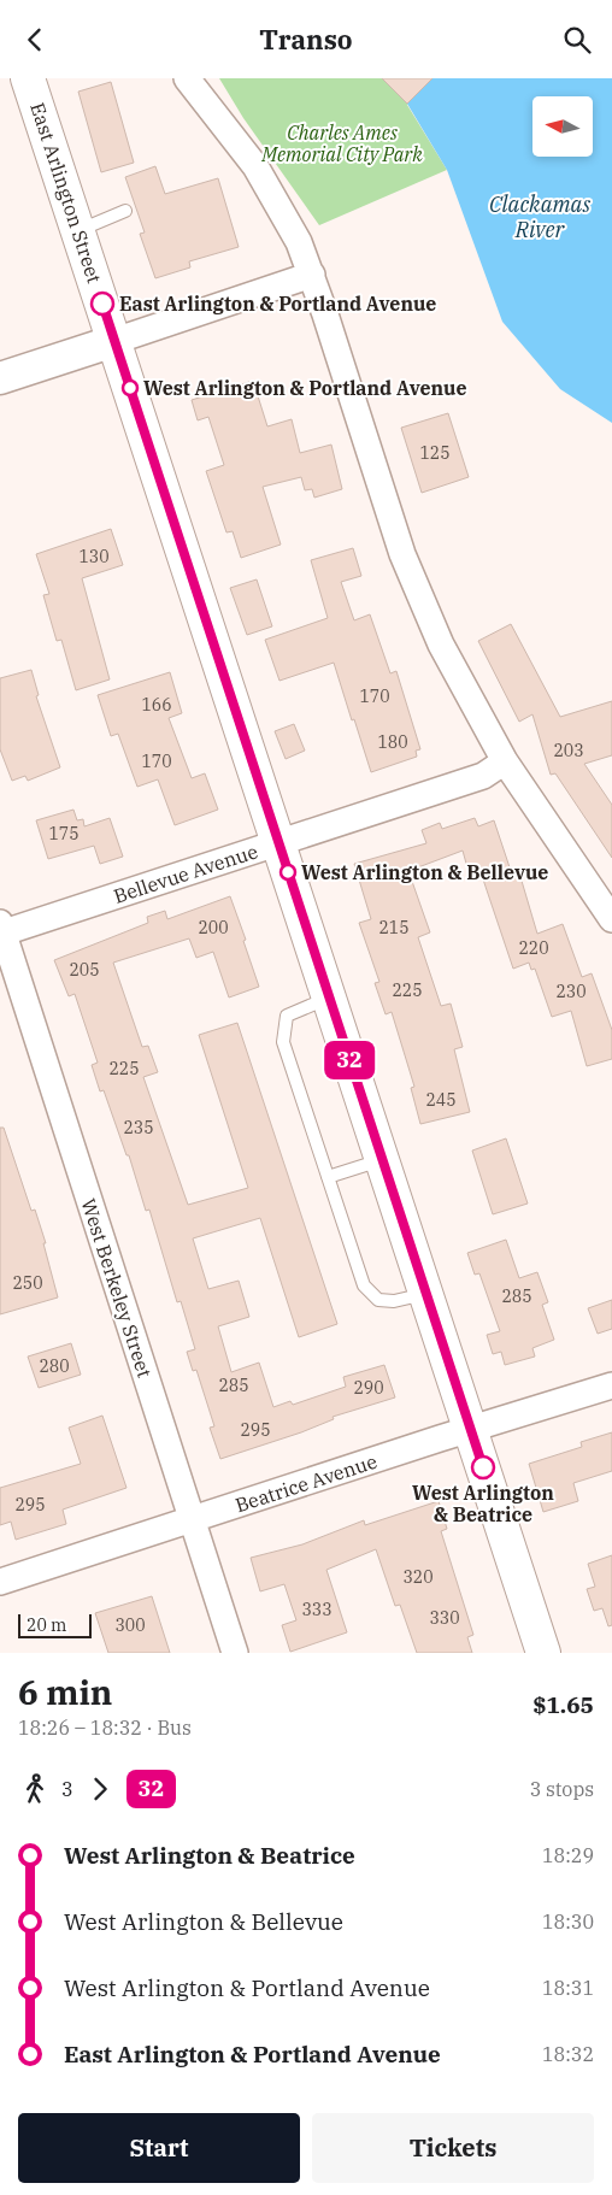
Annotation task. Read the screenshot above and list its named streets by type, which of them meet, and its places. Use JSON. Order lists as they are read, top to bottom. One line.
{"streets":{"main road":["East Arlington Street"],"street":["Bellevue Avenue","West Berkeley Street","Beatrice Avenue"]},"crossings":[["East Arlington Street","Bellevue Avenue"],["East Arlington Street","Beatrice Avenue"],["Bellevue Avenue","West Berkeley Street"],["West Berkeley Street","Beatrice Avenue"]],"water":["Clackamas River"],"parks":["Charles Ames Memorial City Park"],"places":["East Arlington & Portland Avenue","West Arlington & Portland Avenue","West Arlington & Bellevue","West Arlington & Beatrice"],"lines":["bus line 32"],"house_numbers":["125","130","170","166","180","203","170","175","200","215","220","205","225","230","225","245","235","250","285","280","285","290","295","295","320","333","330","300"],"scale_bar":"20 m","north":"left","page":{"header":"Transo","on_map":"32","scale":"20 m","heading":["6 min","18:26 – 18:32 · Bus","$1.65"],"legs":["3","32","3 stops"],"list":[{"name":"West Arlington & Beatrice","value":"18:29"},{"name":"West Arlington & Bellevue","value":"18:30"},{"name":"West Arlington & Portland Avenue","value":"18:31"},{"name":"East Arlington & Portland Avenue","value":"18:32"}],"buttons":["Start","Tickets"]}}
